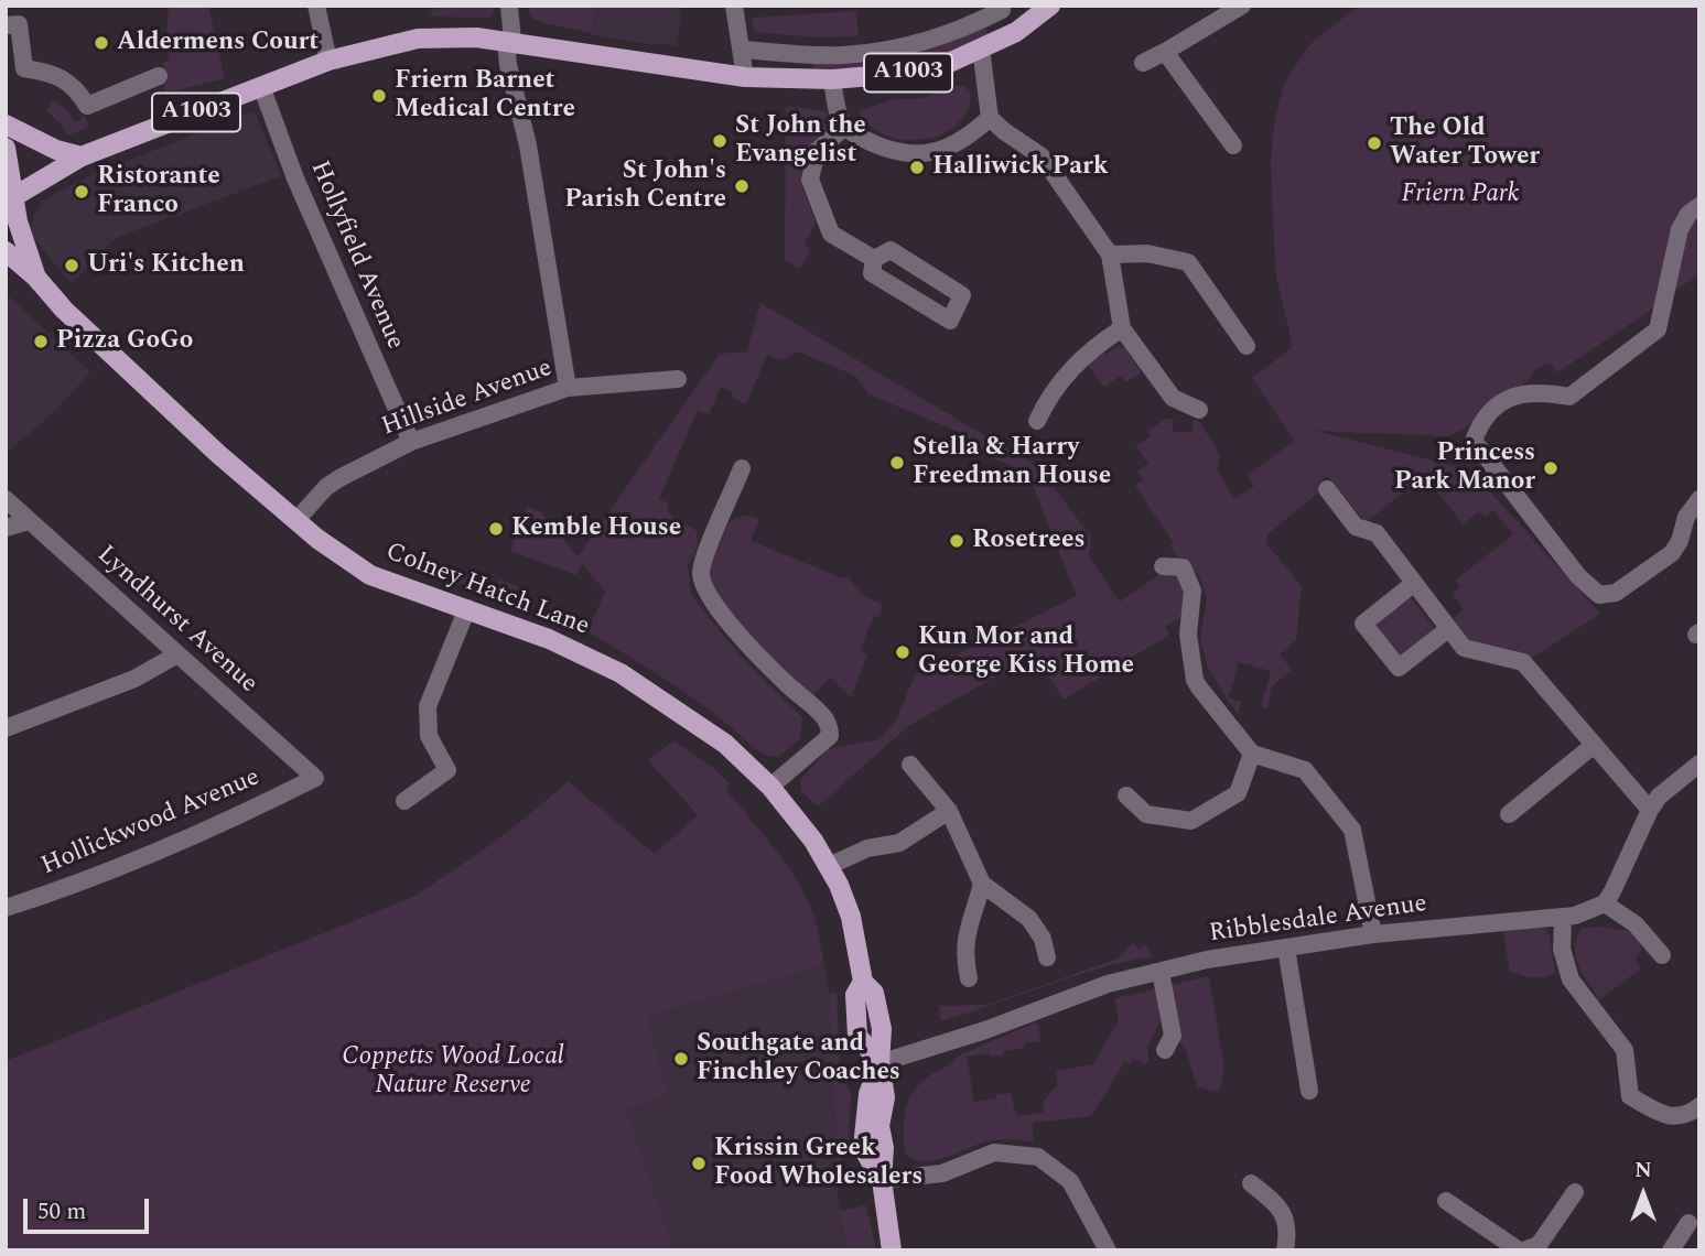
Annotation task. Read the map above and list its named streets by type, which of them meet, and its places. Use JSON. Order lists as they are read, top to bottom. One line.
{"streets":{"main road":["A1003","Colney Hatch Lane"],"street":["Hollyfield Avenue","Hillside Avenue","Lyndhurst Avenue","Hollickwood Avenue","Ribblesdale Avenue"]},"crossings":[["A1003","Hollyfield Avenue"],["Hollyfield Avenue","Hillside Avenue"],["Hillside Avenue","Colney Hatch Lane"],["Colney Hatch Lane","Ribblesdale Avenue"],["Lyndhurst Avenue","Hollickwood Avenue"]],"parks":["Friern Park","Coppetts Wood Local Nature Reserve"],"places":["Aldermens Court","Friern Barnet Medical Centre","St John the Evangelist","The Old Water Tower","Halliwick Park","St John's Parish Centre","Ristorante Franco","Uri's Kitchen","Pizza GoGo","Stella & Harry Freedman House","Princess Park Manor","Kemble House","Rosetrees","Kun Mor and George Kiss Home","Southgate and Finchley Coaches","Krissin Greek Food Wholesalers"],"scale_bar":"50 m","north":"top"}
